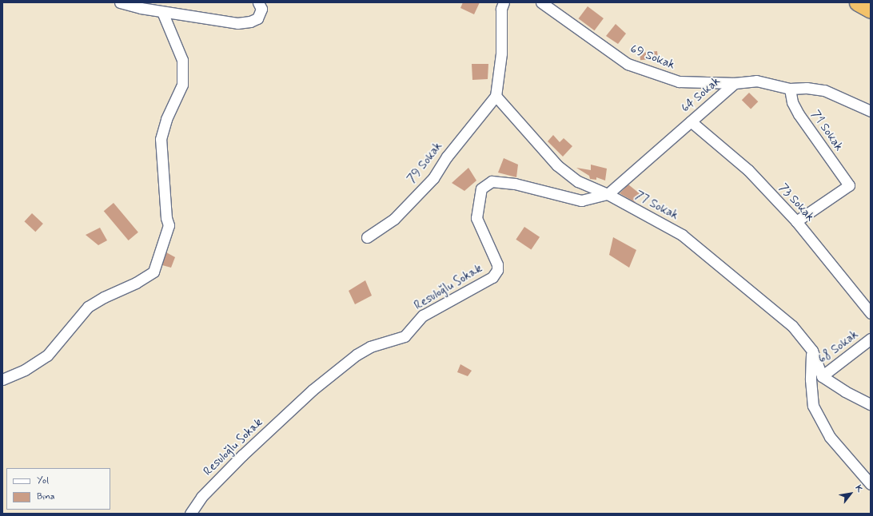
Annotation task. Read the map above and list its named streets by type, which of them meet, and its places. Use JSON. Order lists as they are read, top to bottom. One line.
{"streets":{"street":["69 Sokak","64 Sokak","71 Sokak","79 Sokak","73 Sokak","77 Sokak","Resuloğlu Sokak","68 Sokak"]},"crossings":[["69 Sokak","64 Sokak"],["64 Sokak","71 Sokak"],["64 Sokak","73 Sokak"],["64 Sokak","77 Sokak"],["64 Sokak","Resuloğlu Sokak"],["71 Sokak","73 Sokak"],["79 Sokak","77 Sokak"],["77 Sokak","Resuloğlu Sokak"],["77 Sokak","68 Sokak"]],"legend":["Yol","Bina"],"north":"top right"}
